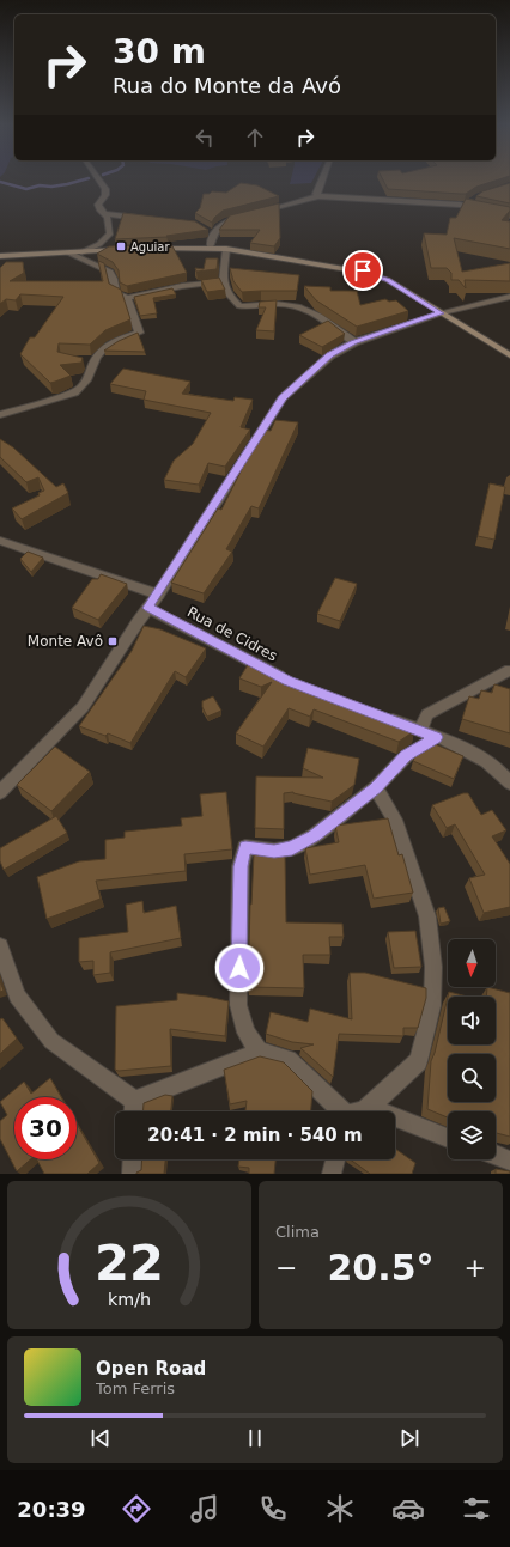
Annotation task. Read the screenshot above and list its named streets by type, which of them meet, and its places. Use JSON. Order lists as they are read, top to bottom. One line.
{"streets":{"street":["Rua de Cidres"]},"places":{"transit":["Aguiar","Monte Avô"]},"north":"bottom","page":{"turn":["30 m","Rua do Monte da Avó"],"limit":"30","trip":"20:41 · 2 min · 540 m","tile":"Clima","heat":["−","20.5°","+"],"song":["Open Road","Tom Ferris"],"tabs":"20:39","gauge":["22","km/h"]}}
